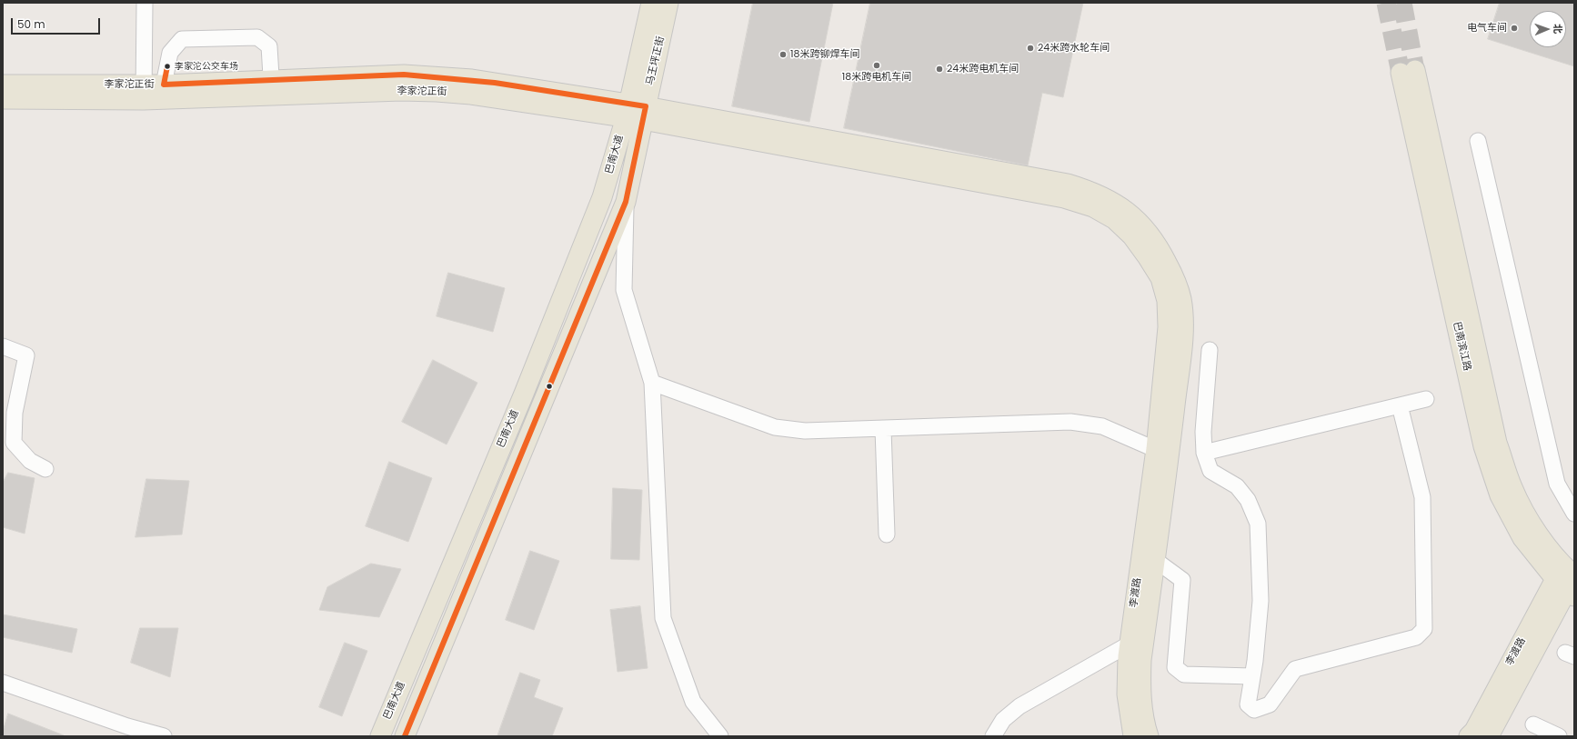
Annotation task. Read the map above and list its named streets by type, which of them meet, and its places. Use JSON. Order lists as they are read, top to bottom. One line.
{"streets":{"main road":["马王坪正街","李家沱正街","巴南大道","巴南滨江路","李渡路"]},"crossings":[["马王坪正街","李家沱正街"],["马王坪正街","巴南大道"],["李家沱正街","巴南大道"],["李家沱正街","李渡路"],["巴南滨江路","李渡路"]],"places":["电气车间","24米跨水轮车间","18米跨铆焊车间","18米跨电机车间","李家沱公交车场","24米跨电机车间"],"scale_bar":"50 m","north":"right"}
